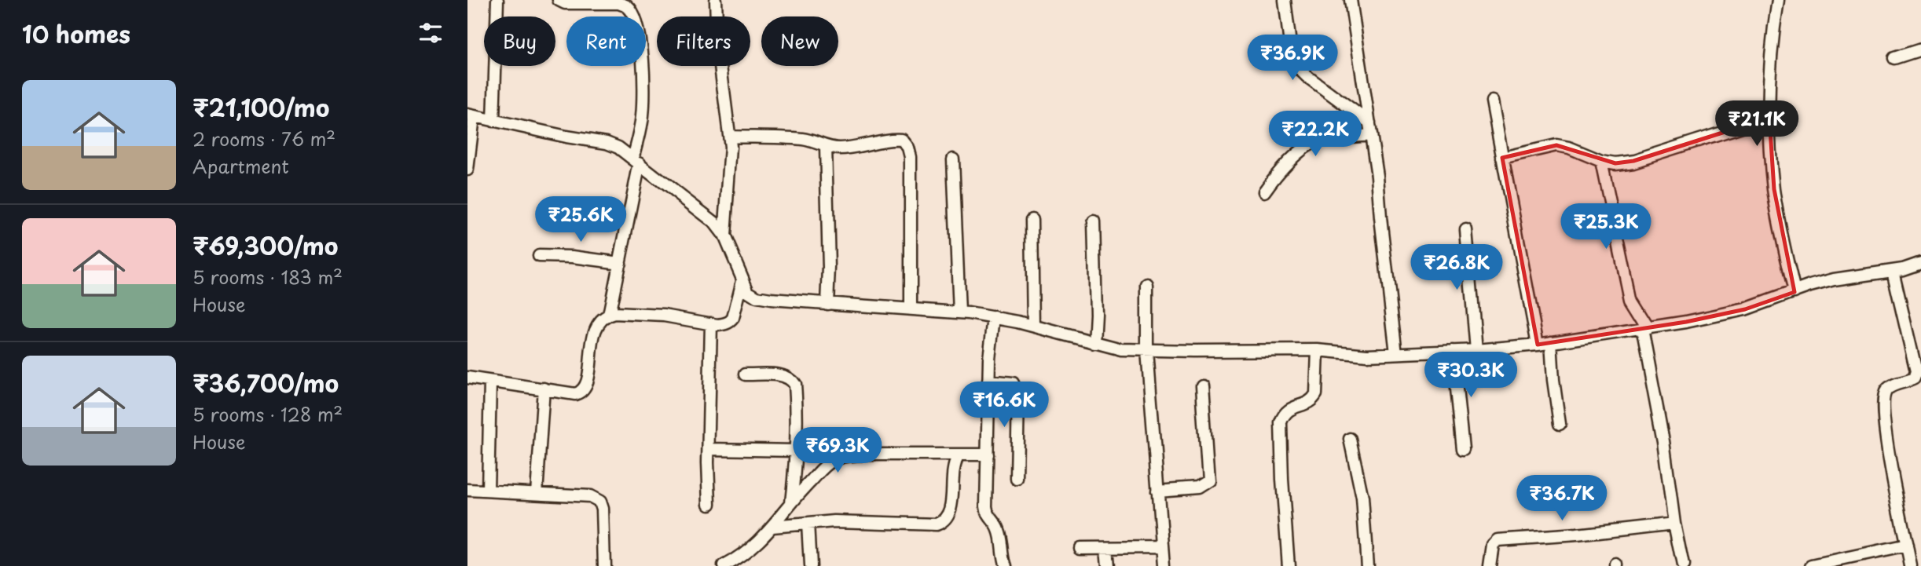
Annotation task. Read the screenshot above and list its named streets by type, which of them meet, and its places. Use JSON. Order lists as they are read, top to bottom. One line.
{"page":{"heading":"10 homes","chip":["Buy","Rent","Filters","New"],"price":["₹36.9K","₹21.1K","₹22.2K","₹25.6K","₹25.3K","₹26.8K","₹30.3K","₹16.6K","₹69.3K","₹36.7K"],"list":[{"name":"₹21,100/mo","note":"2 rooms · 76 m² · Apartment"},{"name":"₹69,300/mo","note":"5 rooms · 183 m² · House"},{"name":"₹36,700/mo","note":"5 rooms · 128 m² · House"}]}}
